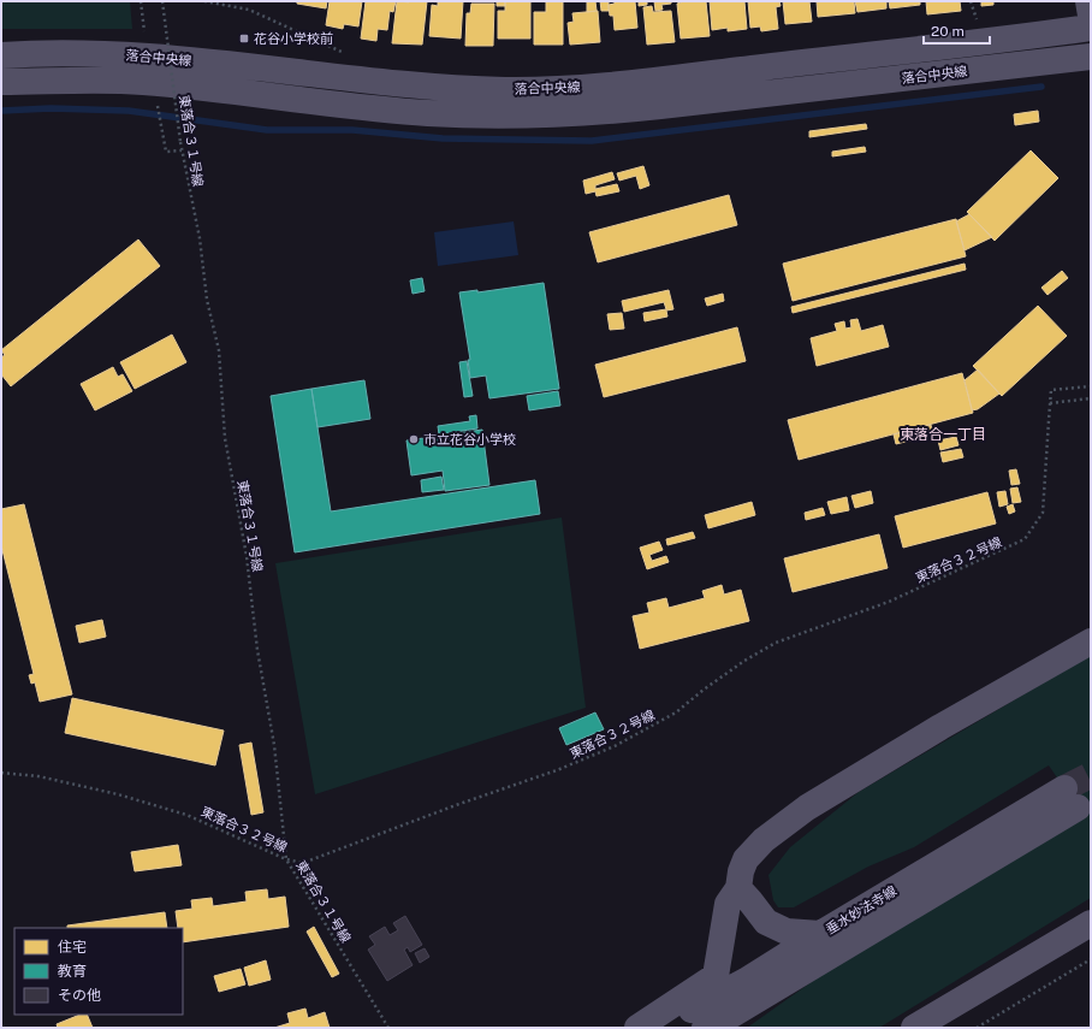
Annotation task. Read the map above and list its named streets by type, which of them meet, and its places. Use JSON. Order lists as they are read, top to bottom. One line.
{"streets":{"street":["落合中央線","垂水妙法寺線"],"path":["東落合３１号線","東落合３２号線"]},"crossings":[["東落合３１号線","東落合３２号線"]],"districts":["東落合一丁目"],"places":{"transit":["花谷小学校前"],"other":["市立花谷小学校"]},"legend":["住宅","教育","その他"],"scale_bar":"20 m"}
